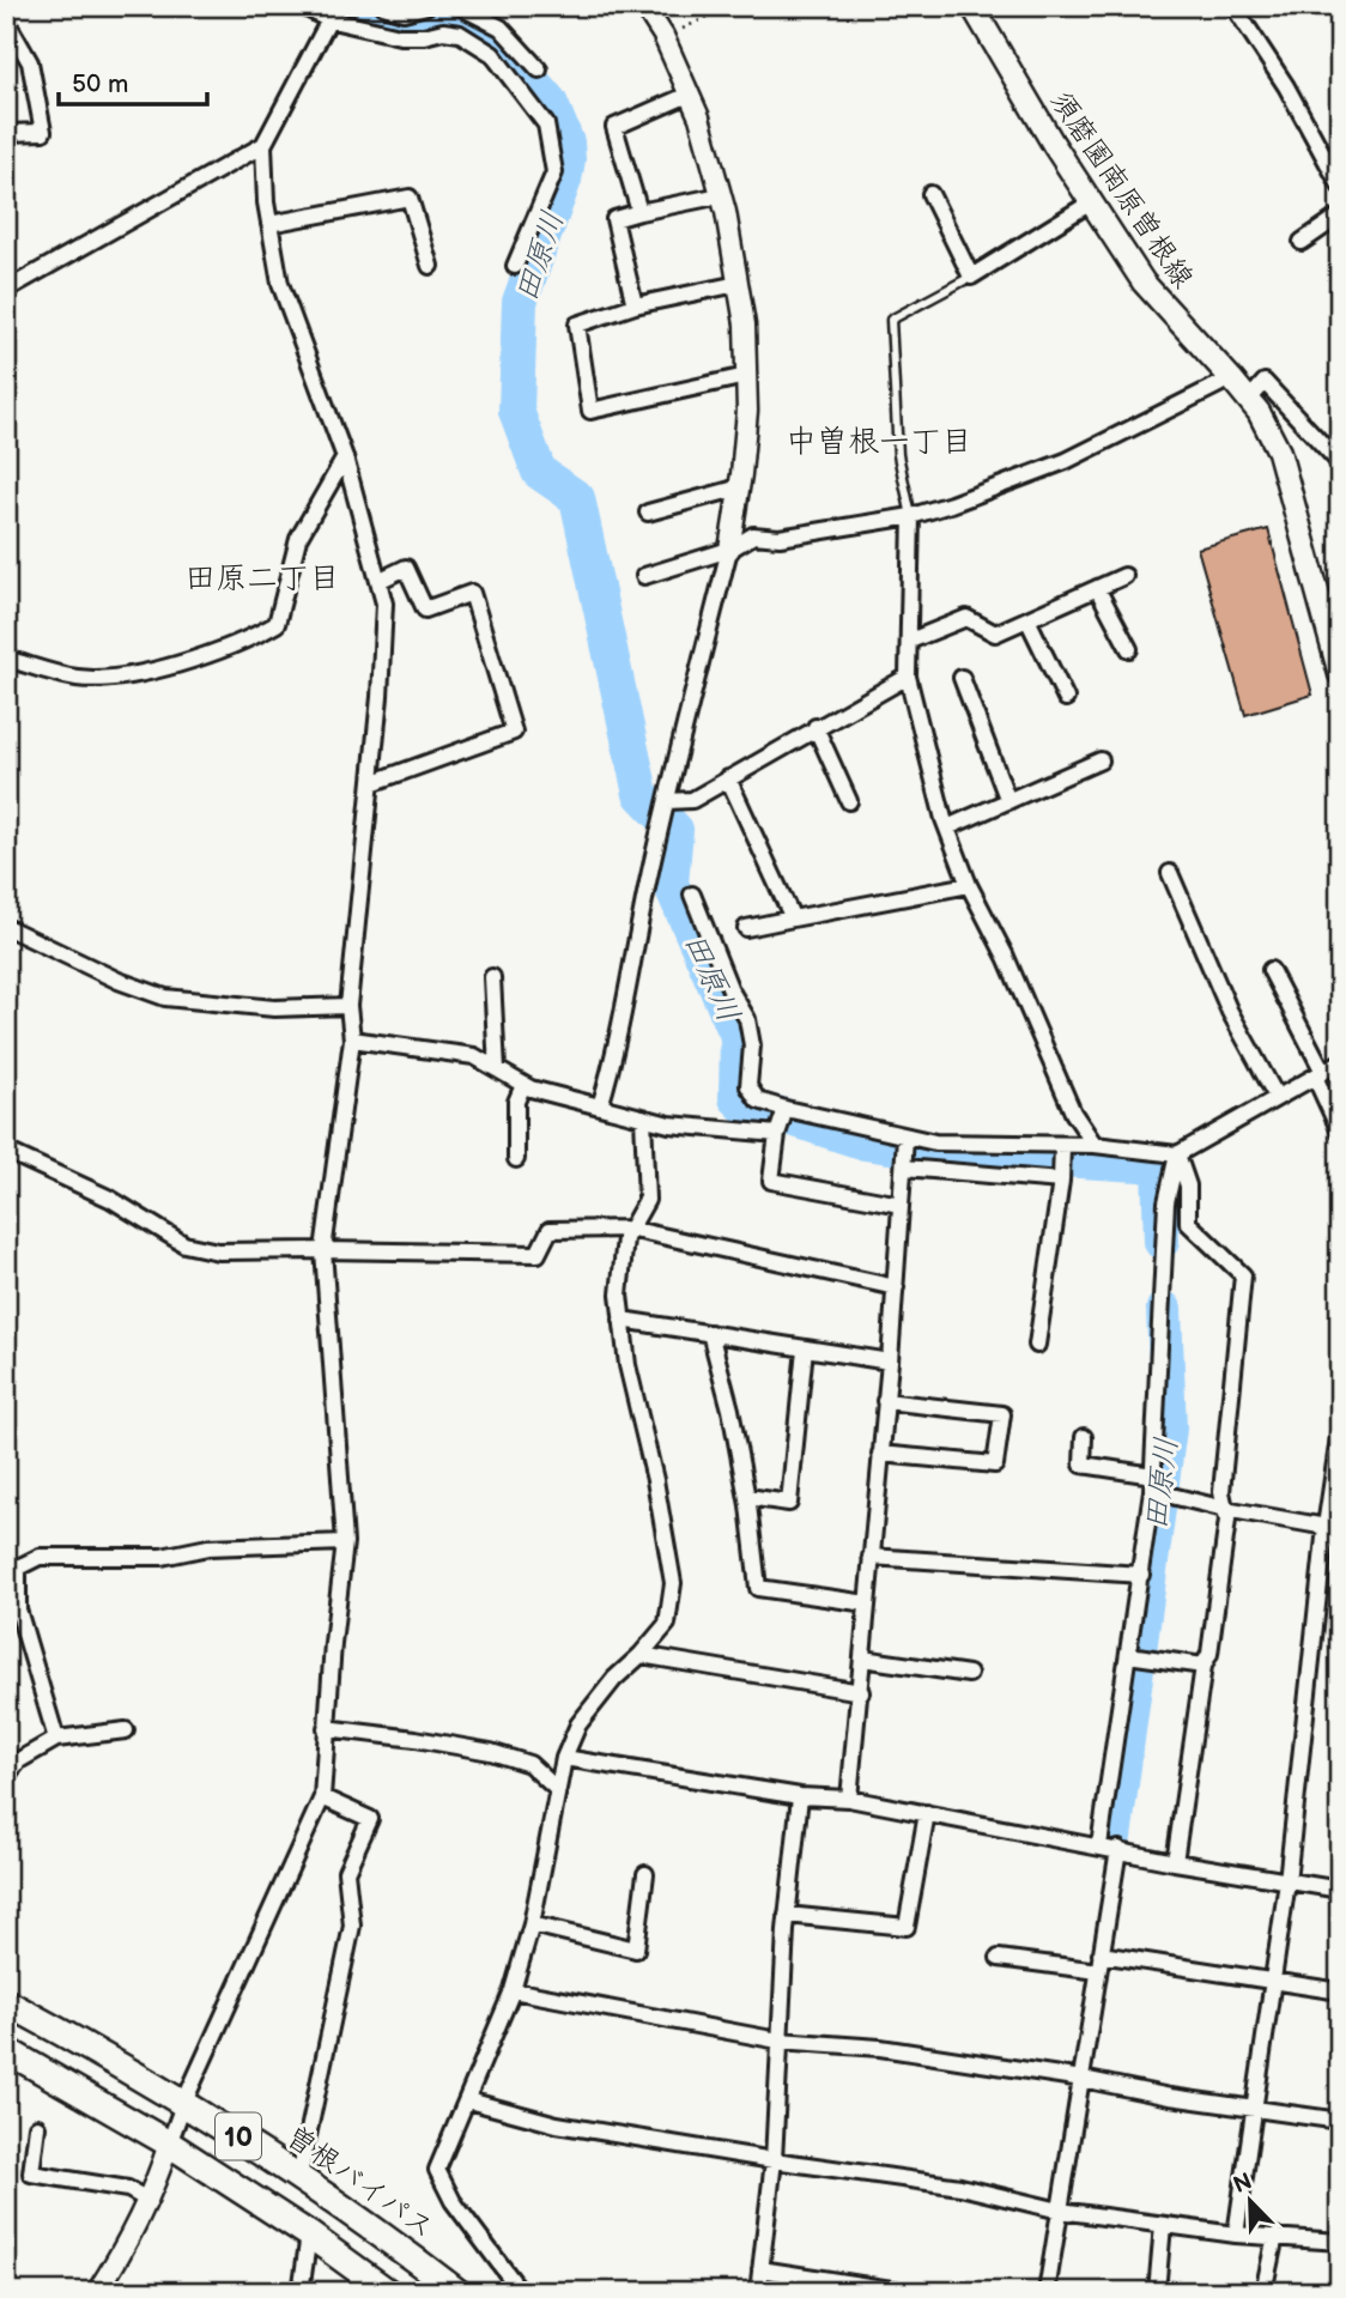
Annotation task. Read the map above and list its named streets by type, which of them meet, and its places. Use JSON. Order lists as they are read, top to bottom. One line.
{"streets":{"highway":["10","曽根バイパス"],"main road":["須磨園南原曽根線"]},"districts":["中曽根一丁目","田原二丁目"],"water":["田原川"],"scale_bar":"50 m","north":"top left"}
